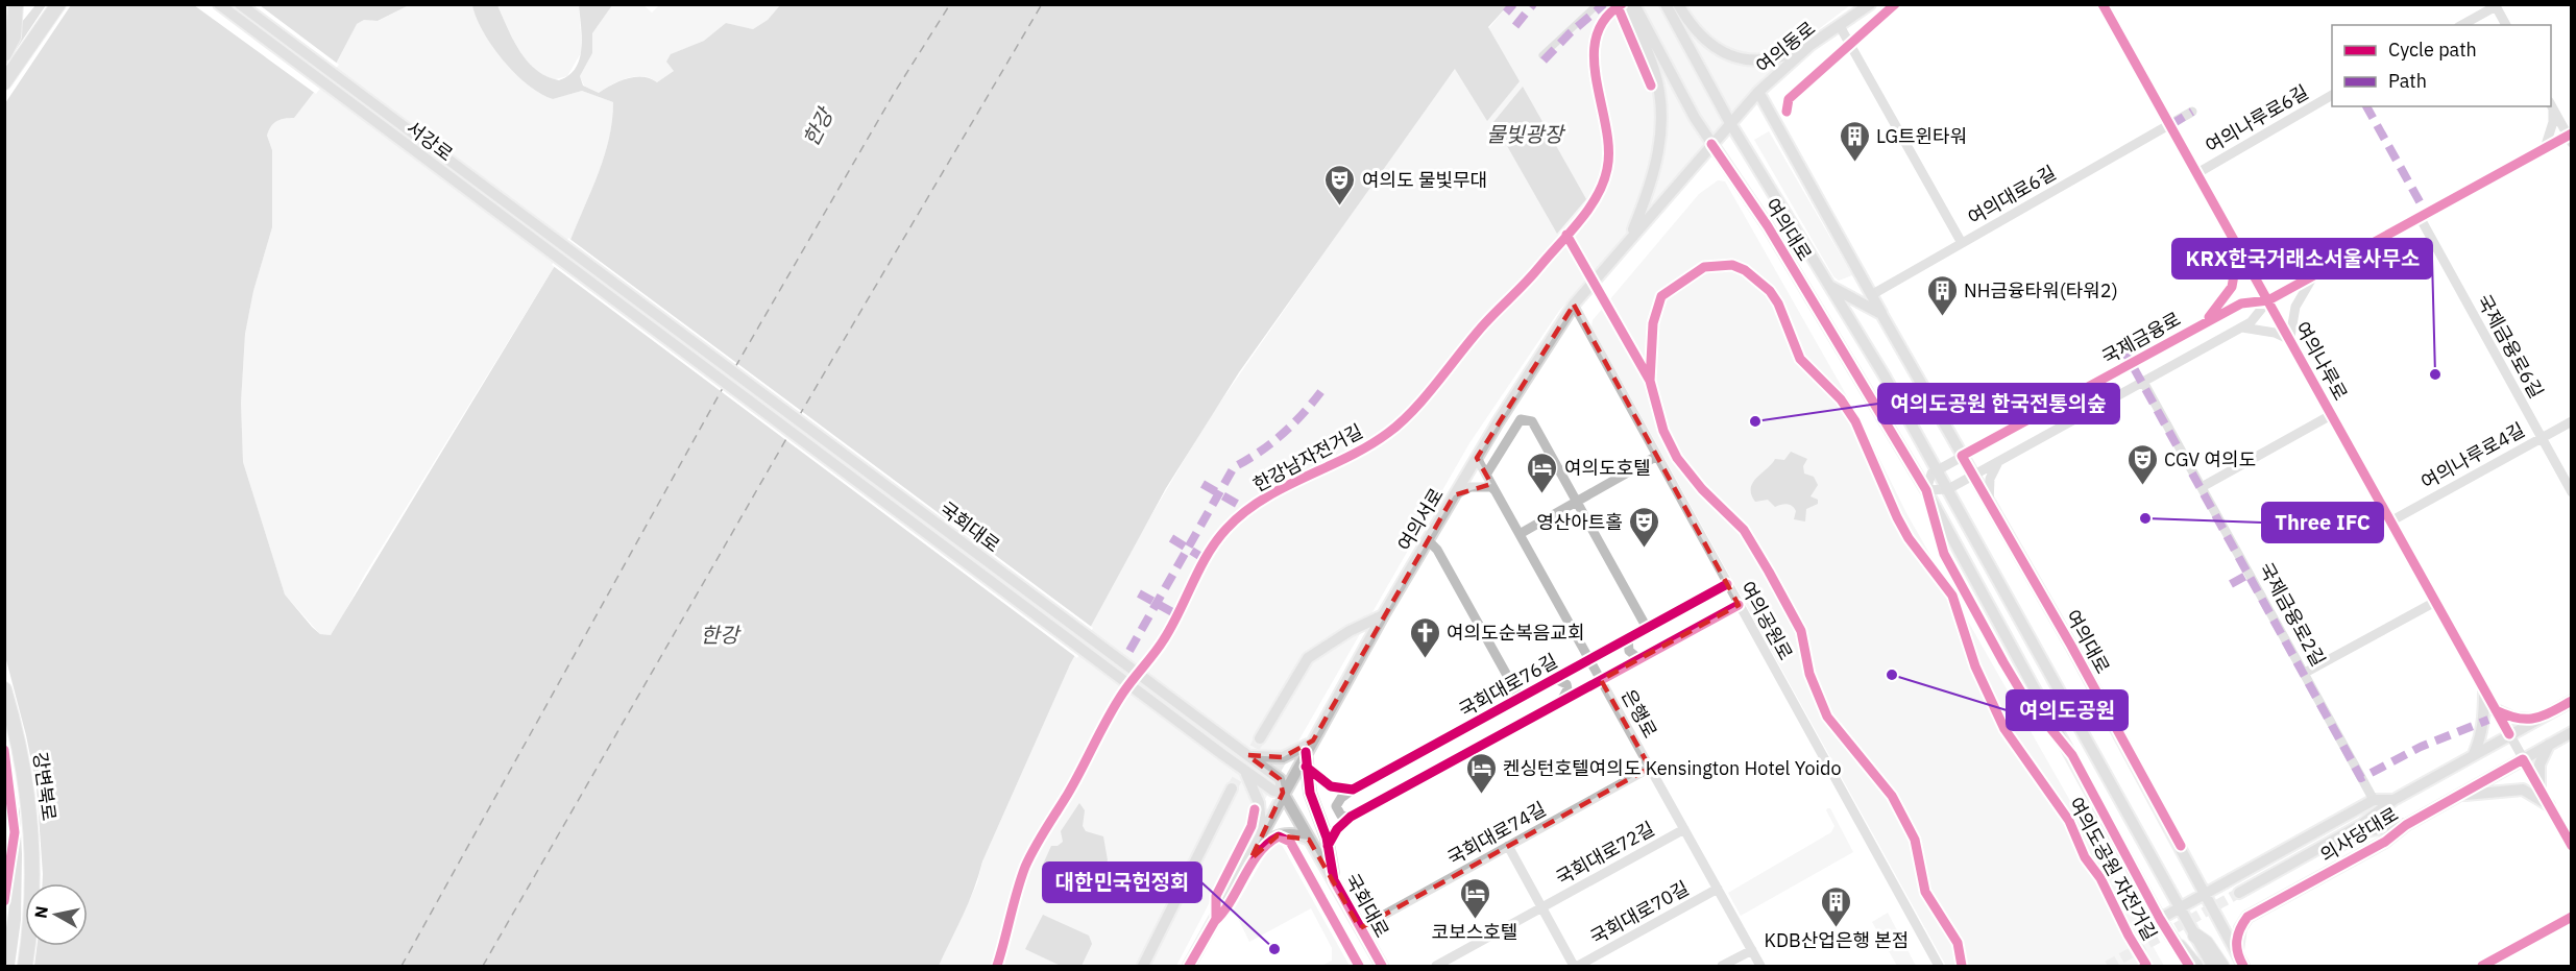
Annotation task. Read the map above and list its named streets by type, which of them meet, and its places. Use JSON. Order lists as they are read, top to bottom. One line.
{"streets":{"highway":["강변북로"],"main road":["여의동로","서강로","여의대로","여의서로","국회대로","의사당대로"],"street":["여의나루로6길","여의대로6길","국제금융로","국제금융로6길","여의나루로","여의나루로4길","국제금융로2길","여의공원로","국회대로76길","은행로","국회대로74길","국회대로72길","국회대로70길"],"cycle path":["한강남자전거길","여의도공원 자전거길"]},"crossings":[["여의동로","여의대로"],["여의동로","여의서로"],["여의나루로6길","여의나루로"],["서강로","국회대로"],["여의대로6길","여의대로"],["여의대로6길","여의나루로"],["여의대로","국제금융로"],["여의대로","여의서로"],["여의대로","의사당대로"],["국제금융로","국제금융로6길"],["국제금융로","여의나루로"],["국제금융로","국제금융로2길"],["국제금융로6길","여의나루로4길"],["여의나루로","여의나루로4길"],["여의나루로","국제금융로2길"],["여의나루로","의사당대로"],["여의서로","국회대로"],["여의서로","여의공원로"],["여의서로","은행로"],["국회대로","국회대로74길"],["국제금융로2길","의사당대로"],["여의공원로","국회대로76길"],["국회대로76길","은행로"],["은행로","국회대로74길"],["은행로","국회대로72길"],["은행로","국회대로70길"],["국회대로74길","국회대로72길"],["국회대로72길","국회대로70길"]],"water":["한강","물빛광장"],"places":{"building":["LG트윈타워","NH금융타워(타워2)","KDB산업은행 본점"],"theatre":["여의도 물빛무대","CGV 여의도","영산아트홀"],"other":["KRX한국거래소서울사무소","여의도공원 한국전통의숲","Three IFC","여의도공원","대한민국헌정회"],"hotel":["여의도호텔","켄싱턴호텔여의도 Kensington Hotel Yoido","코보스호텔"],"church":["여의도순복음교회"]},"legend":["Cycle path","Path"],"north":"left"}
